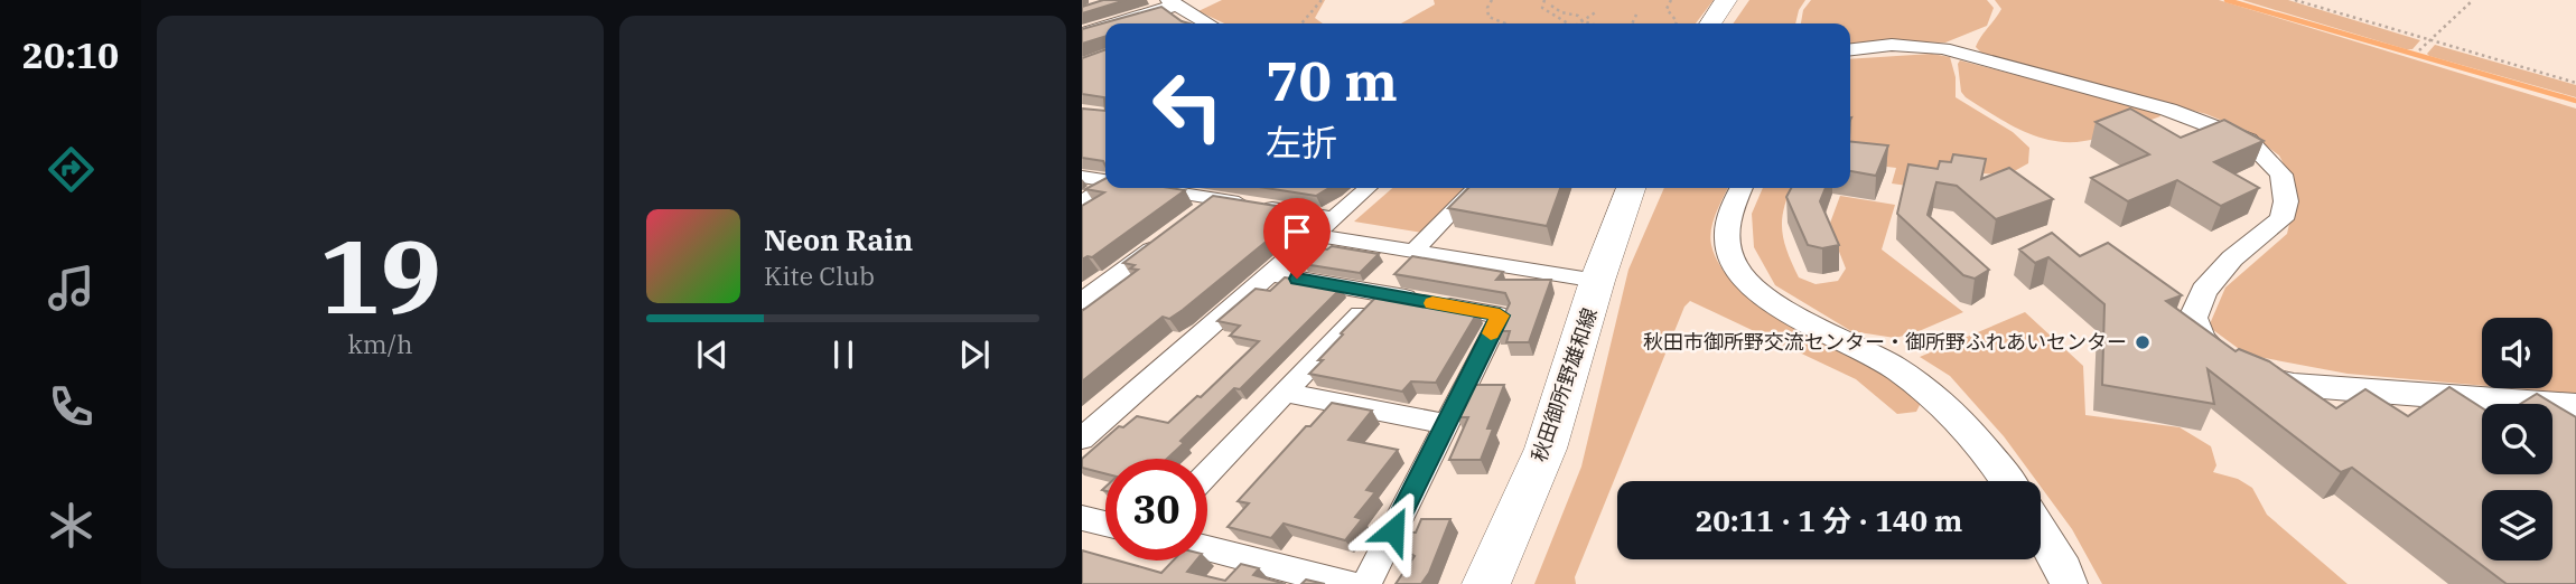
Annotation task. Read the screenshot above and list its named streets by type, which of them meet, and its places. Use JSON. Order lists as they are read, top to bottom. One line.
{"streets":{"main road":["秋田御所野雄和線"]},"places":["秋田市御所野交流センター・御所野ふれあいセンター"],"page":{"tabs":"20:10","tile":["19","km/h"],"turn":["70 m","左折"],"song":["Neon Rain","Kite Club"],"limit":"30","trip":"20:11 · 1 分 · 140 m"}}
